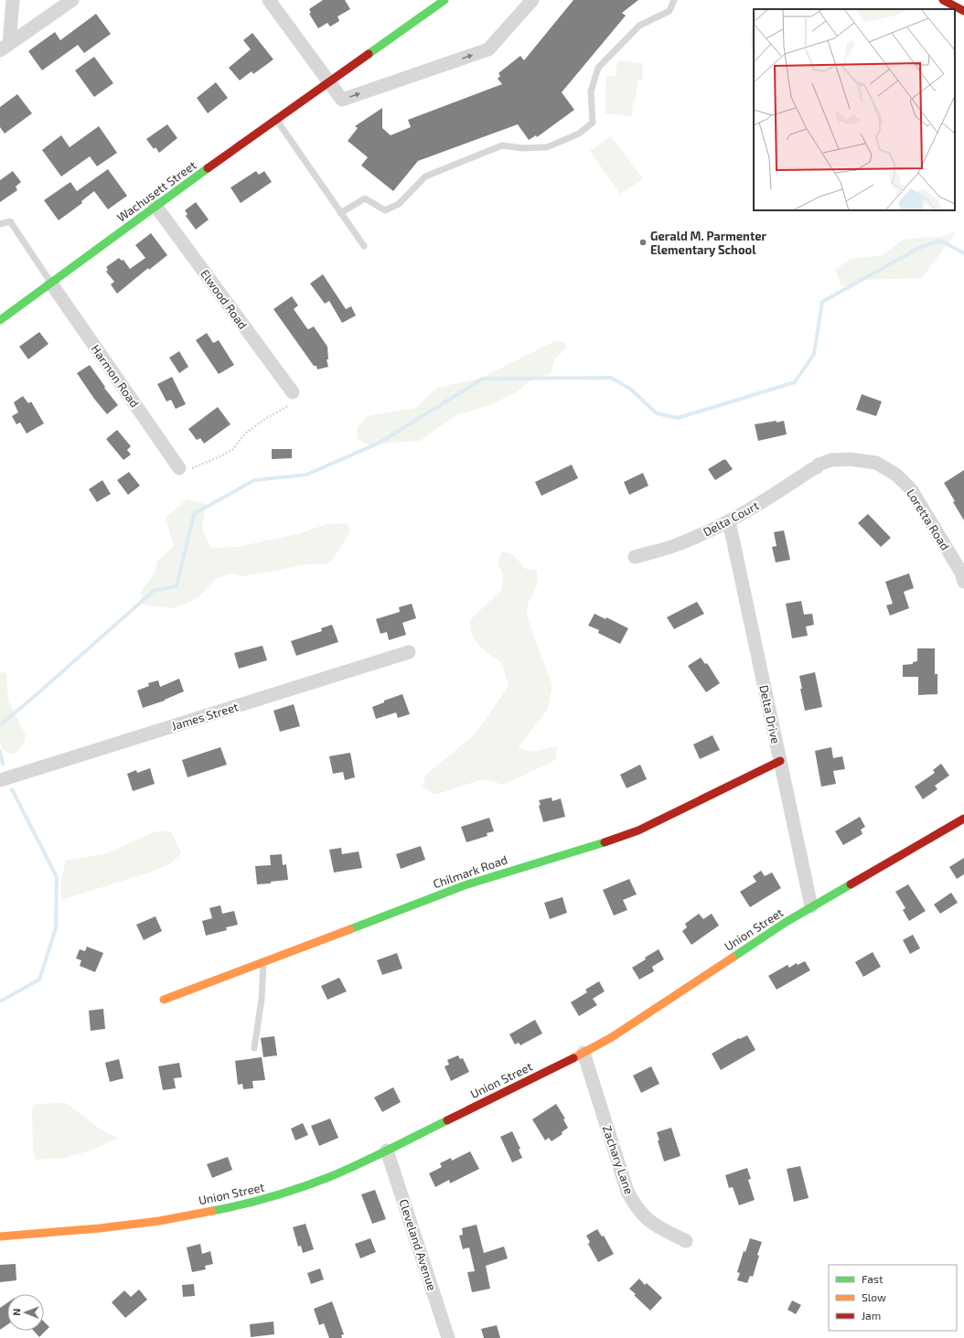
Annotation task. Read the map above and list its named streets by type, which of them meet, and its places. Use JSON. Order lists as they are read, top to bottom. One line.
{"streets":{"street":["Wachusett Street","Elwood Road","Harmon Road","Delta Court","Loretta Road","Delta Drive","James Street","Chilmark Road","Union Street","Zachary Lane","Cleveland Avenue"]},"crossings":[["Wachusett Street","Elwood Road"],["Wachusett Street","Harmon Road"],["Delta Court","Loretta Road"],["Delta Court","Delta Drive"],["Delta Drive","Chilmark Road"],["Delta Drive","Union Street"],["Union Street","Zachary Lane"],["Union Street","Cleveland Avenue"]],"places":["Gerald M. Parmenter Elementary School"],"legend":["Fast","Slow","Jam"],"north":"left"}
